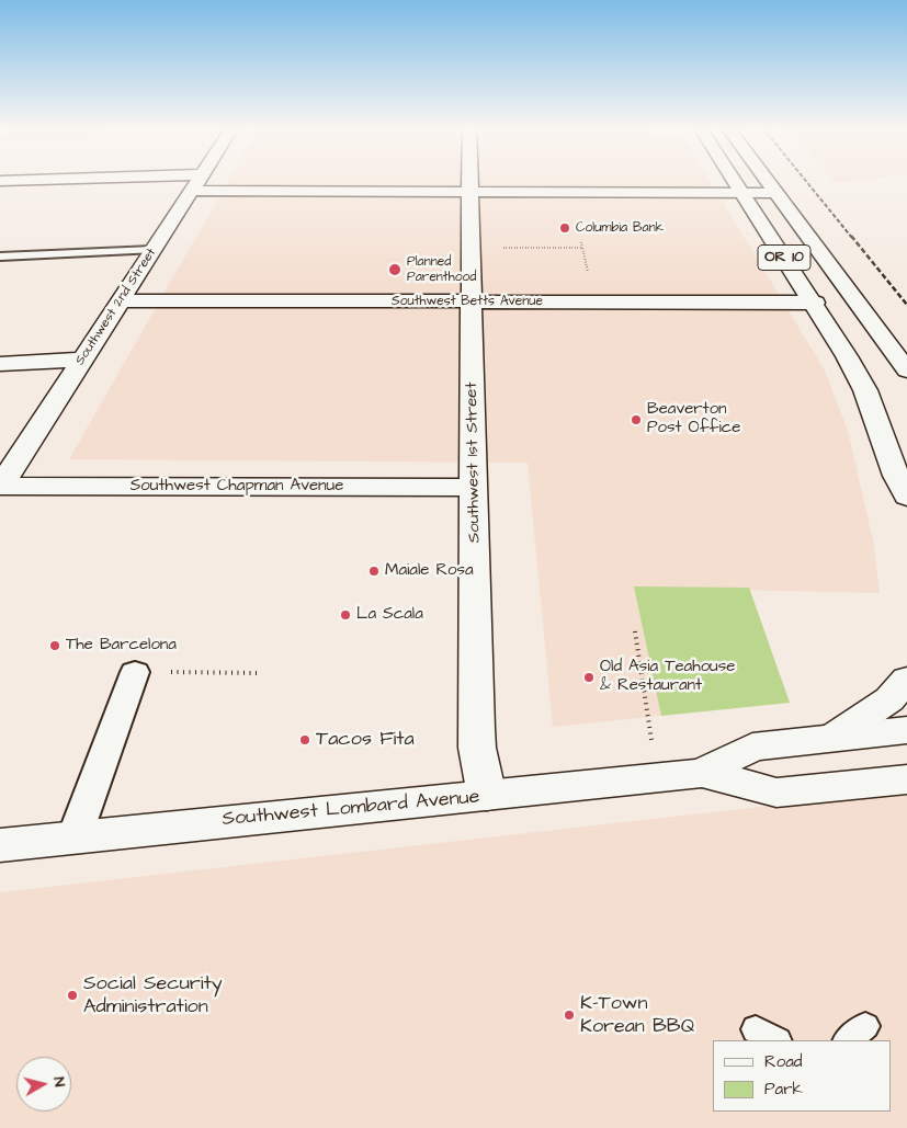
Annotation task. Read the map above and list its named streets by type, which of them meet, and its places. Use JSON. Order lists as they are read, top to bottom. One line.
{"streets":{"street":["OR 10","Southwest Betts Avenue","Southwest 2nd Street","Southwest 1st Street","Southwest Chapman Avenue","Southwest Lombard Avenue"]},"crossings":[["OR 10","Southwest Betts Avenue"],["Southwest Betts Avenue","Southwest 2nd Street"],["Southwest Betts Avenue","Southwest 1st Street"],["Southwest 2nd Street","Southwest Chapman Avenue"],["Southwest 1st Street","Southwest Chapman Avenue"],["Southwest 1st Street","Southwest Lombard Avenue"]],"places":["Columbia Bank","Planned Parenthood","Beaverton Post Office","Maiale Rosa","La Scala","The Barcelona","Old Asia Teahouse & Restaurant","Tacos Fita","Social Security Administration","K-Town Korean BBQ"],"legend":["Road","Park"],"north":"right"}
